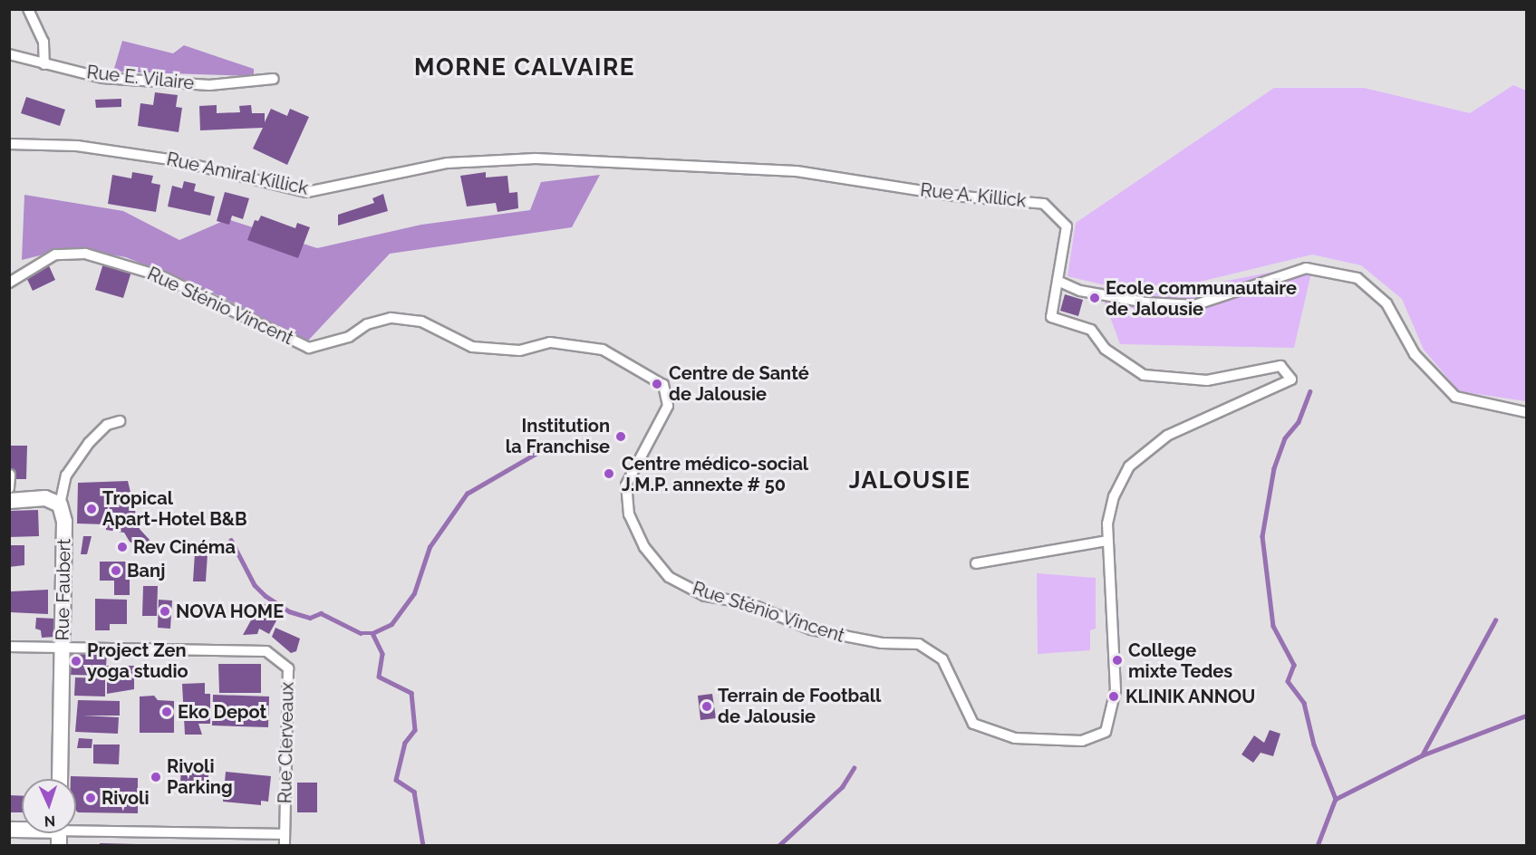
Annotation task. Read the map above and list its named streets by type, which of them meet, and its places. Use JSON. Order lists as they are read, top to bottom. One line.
{"streets":{"main road":["Rue Faubert"],"street":["Rue E. Vilaire","Rue Amiral Killick","Rue A. Killick","Rue Sténio Vincent","Rue Clerveaux"]},"crossings":[["Rue Amiral Killick","Rue A. Killick"],["Rue A. Killick","Rue Sténio Vincent"],["Rue Faubert","Rue Clerveaux"]],"districts":["MORNE CALVAIRE","JALOUSIE"],"places":["Ecole communautaire de Jalousie","Centre de Santé de Jalousie","Institution la Franchise","Centre médico-social J.M.P. annexte # 50","Tropical Apart-Hotel B&B","Rev Cinéma","Banj","NOVA HOME","College mixte Tedes","Project Zen yoga studio","KLINIK ANNOU","Terrain de Football de Jalousie","Eko Depot","Rivoli Parking","Rivoli"],"north":"bottom"}
